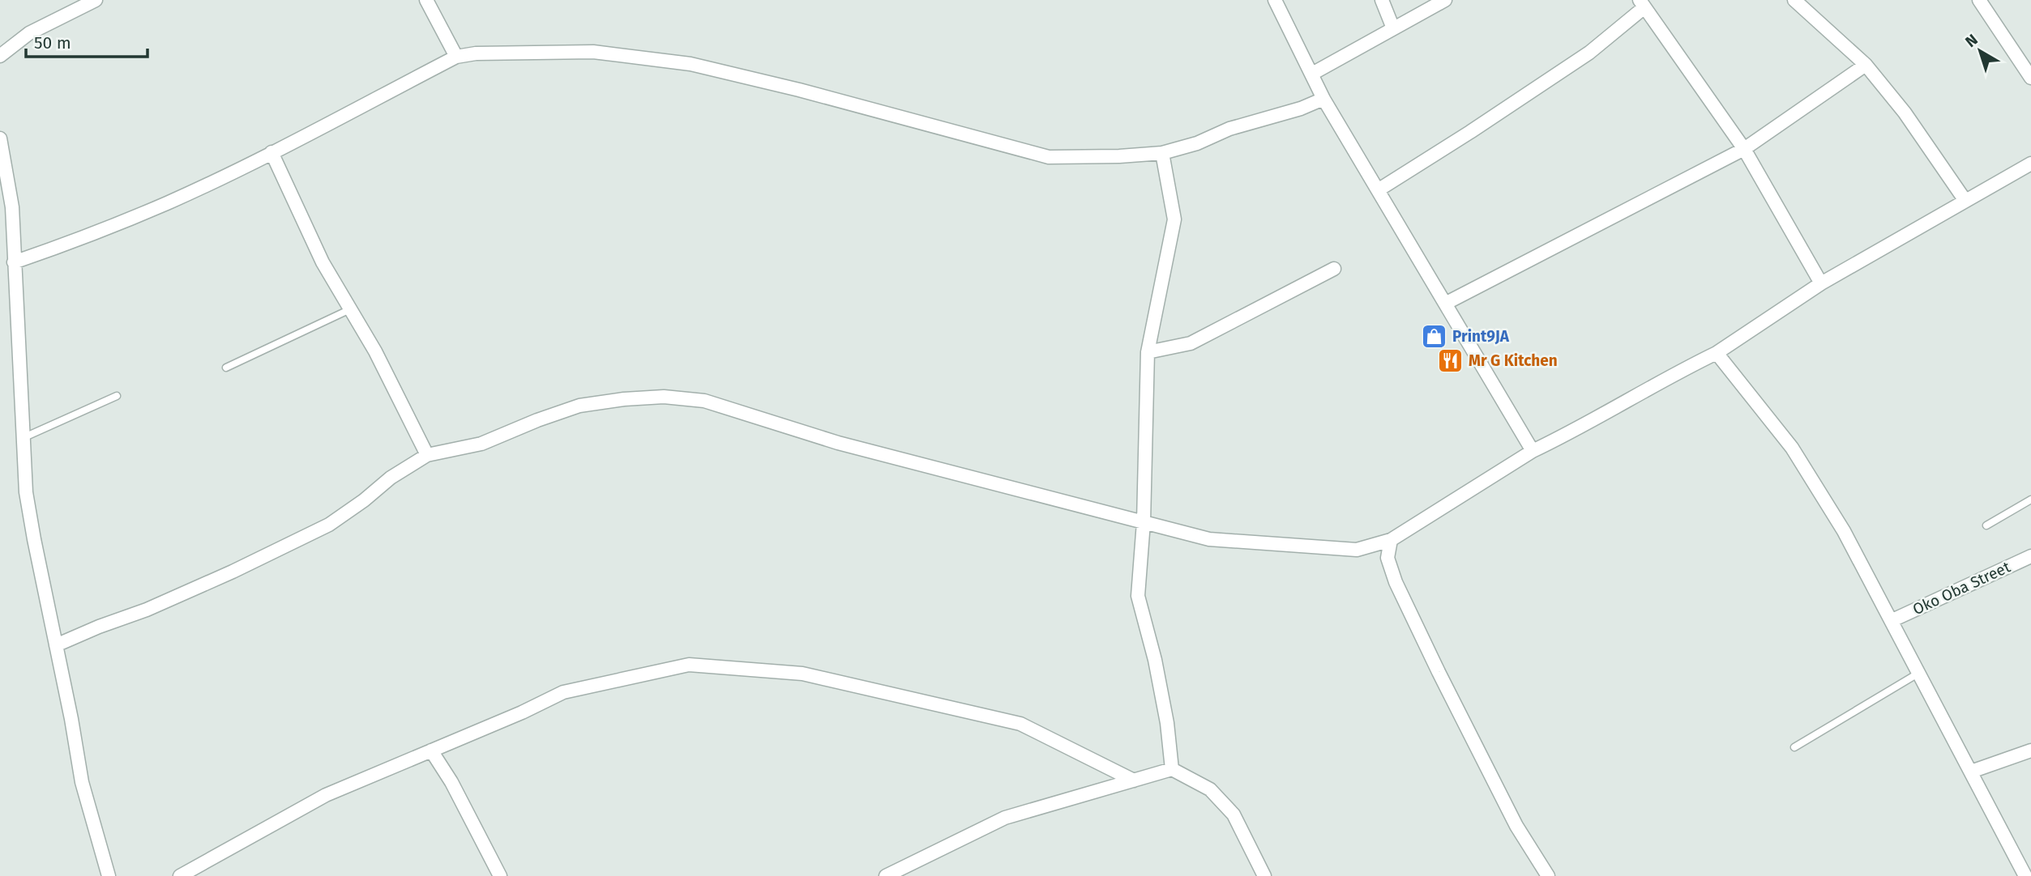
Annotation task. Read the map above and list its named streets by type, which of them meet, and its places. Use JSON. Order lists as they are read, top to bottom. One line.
{"streets":{"street":["Oko Oba Street"]},"places":{"shop":["Print9JA"],"restaurant":["Mr G Kitchen"]},"scale_bar":"50 m","north":"top left"}
